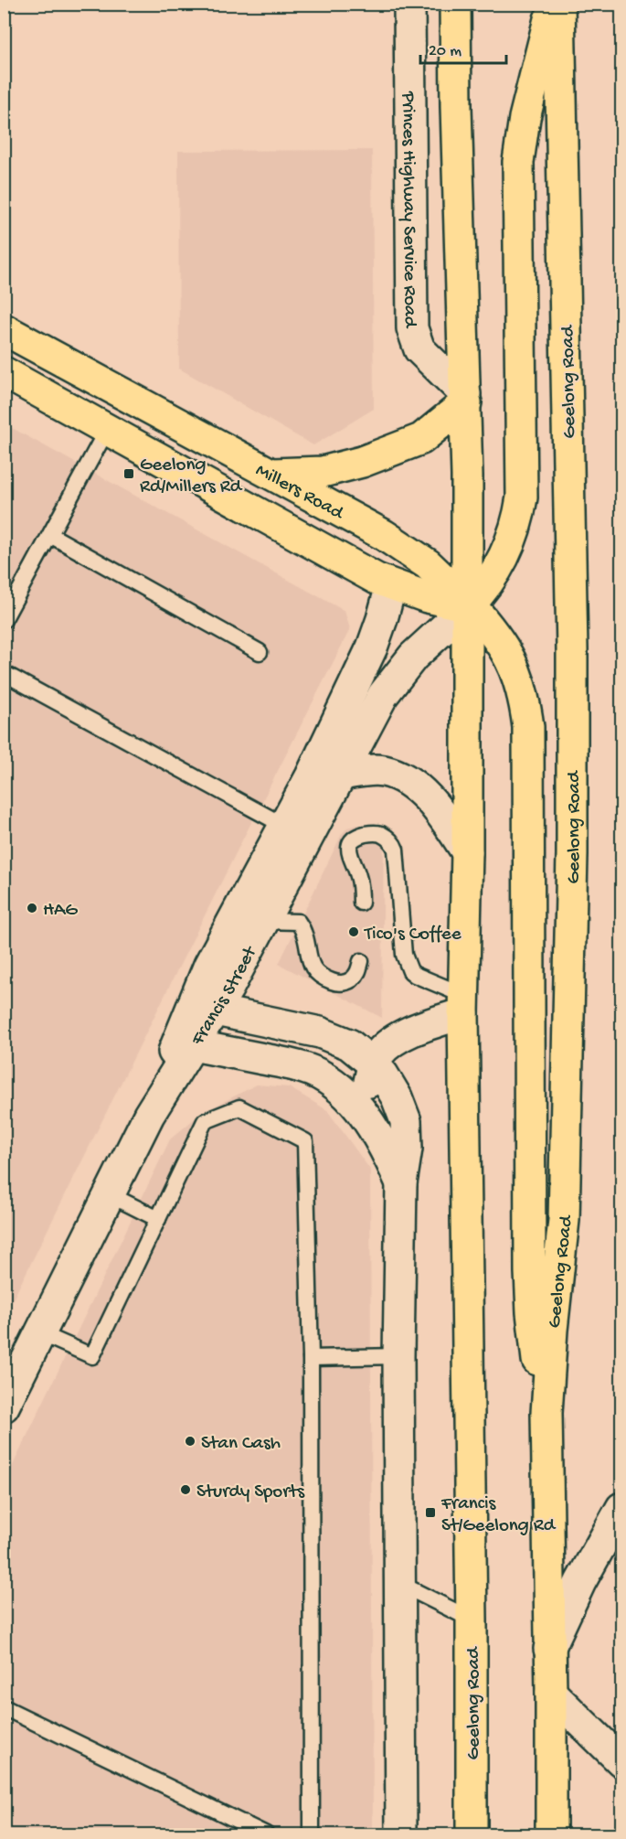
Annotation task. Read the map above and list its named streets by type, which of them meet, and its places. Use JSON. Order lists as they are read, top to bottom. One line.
{"streets":{"main road":["Geelong Road","Millers Road"],"street":["Princes Highway Service Road","Francis Street"]},"crossings":[["Princes Highway Service Road","Geelong Road"],["Geelong Road","Millers Road"],["Geelong Road","Francis Street"],["Millers Road","Francis Street"]],"places":{"transit":["Geelong Rd/Millers Rd","Francis St/Geelong Rd"],"other":["HAG","Tico's Coffee","Stan Cash","Sturdy Sports"]},"scale_bar":"20 m"}
